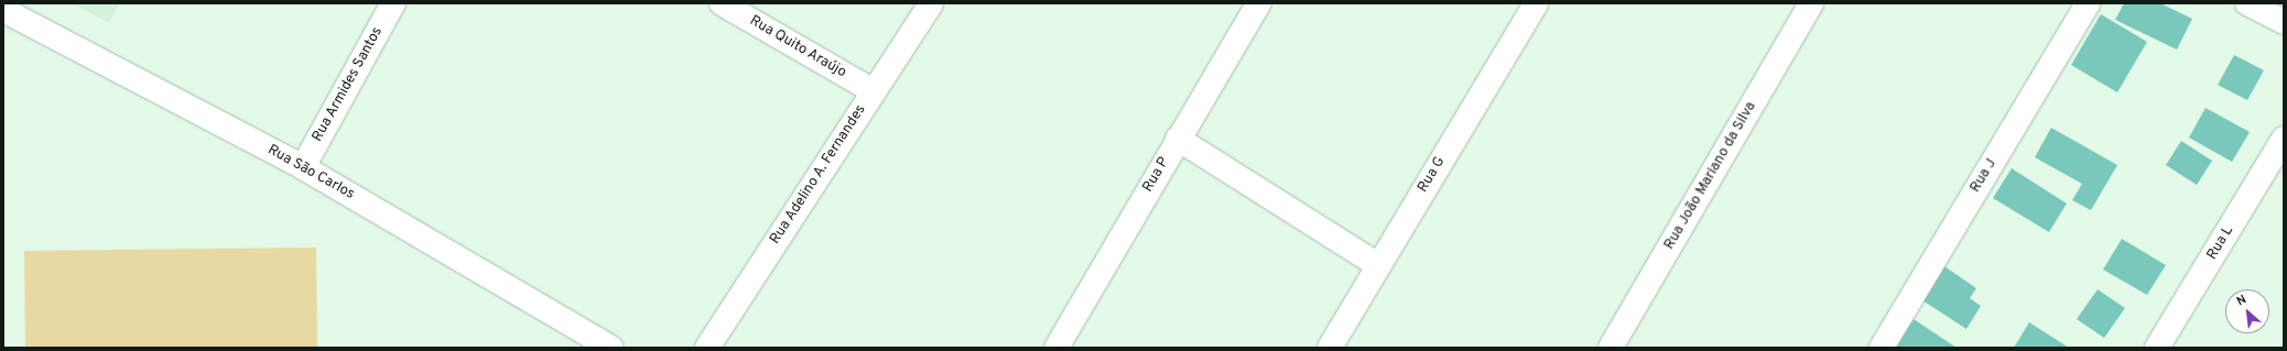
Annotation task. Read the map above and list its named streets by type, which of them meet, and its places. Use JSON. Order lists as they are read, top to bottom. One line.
{"streets":{"street":["Rua Quito Araújo","Rua Armides Santos","Rua São Carlos","Rua Adelino A. Fernandes","Rua P","Rua G","Rua João Mariano da Silva","Rua J","Rua L"]},"crossings":[["Rua Quito Araújo","Rua Adelino A. Fernandes"],["Rua Armides Santos","Rua São Carlos"]],"north":"top left"}
